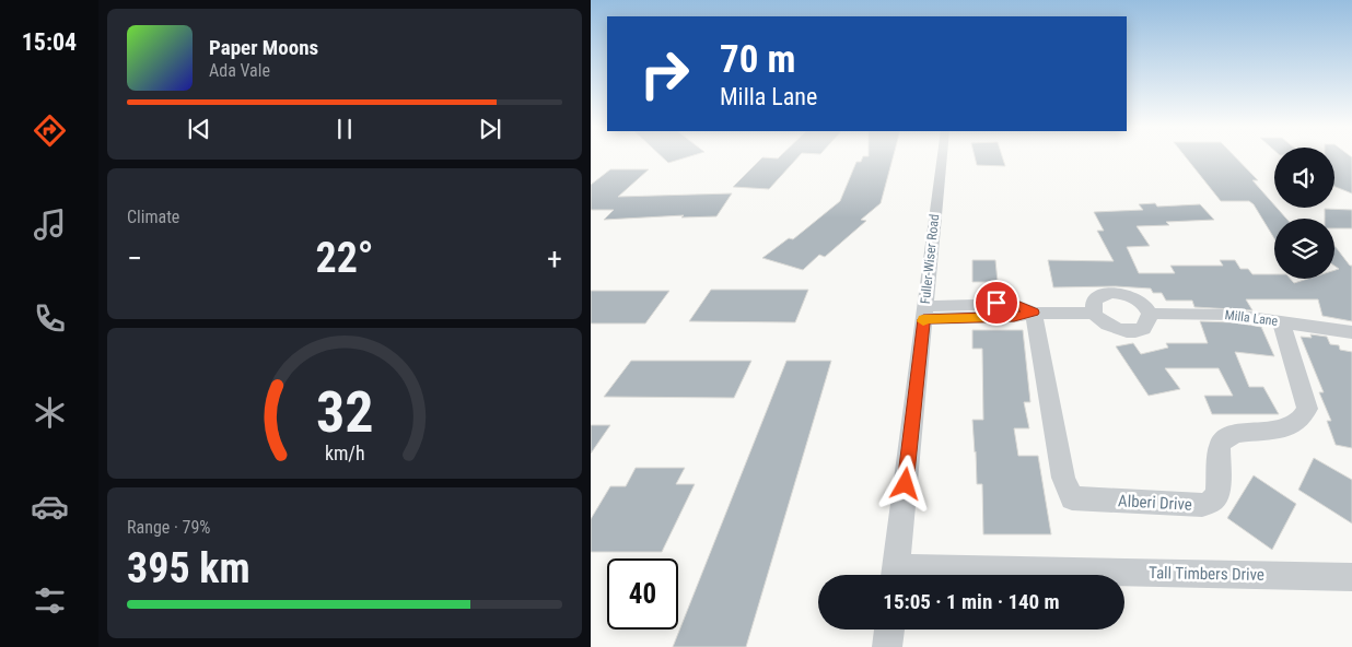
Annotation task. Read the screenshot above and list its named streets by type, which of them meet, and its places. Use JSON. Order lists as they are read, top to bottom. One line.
{"streets":{"street":["Fuller-Wiser Road","Milla Lane","Alberi Drive","Tall Timbers Drive"]},"crossings":[["Milla Lane","Alberi Drive"]],"page":{"tabs":"15:04","turn":["70 m","Milla Lane"],"song":["Paper Moons","Ada Vale"],"tile":["Climate",["Range · 79%","395 km"]],"heat":["−","22°","+"],"limit":"40","trip":"15:05 · 1 min · 140 m","gauge":["32","km/h"]}}
